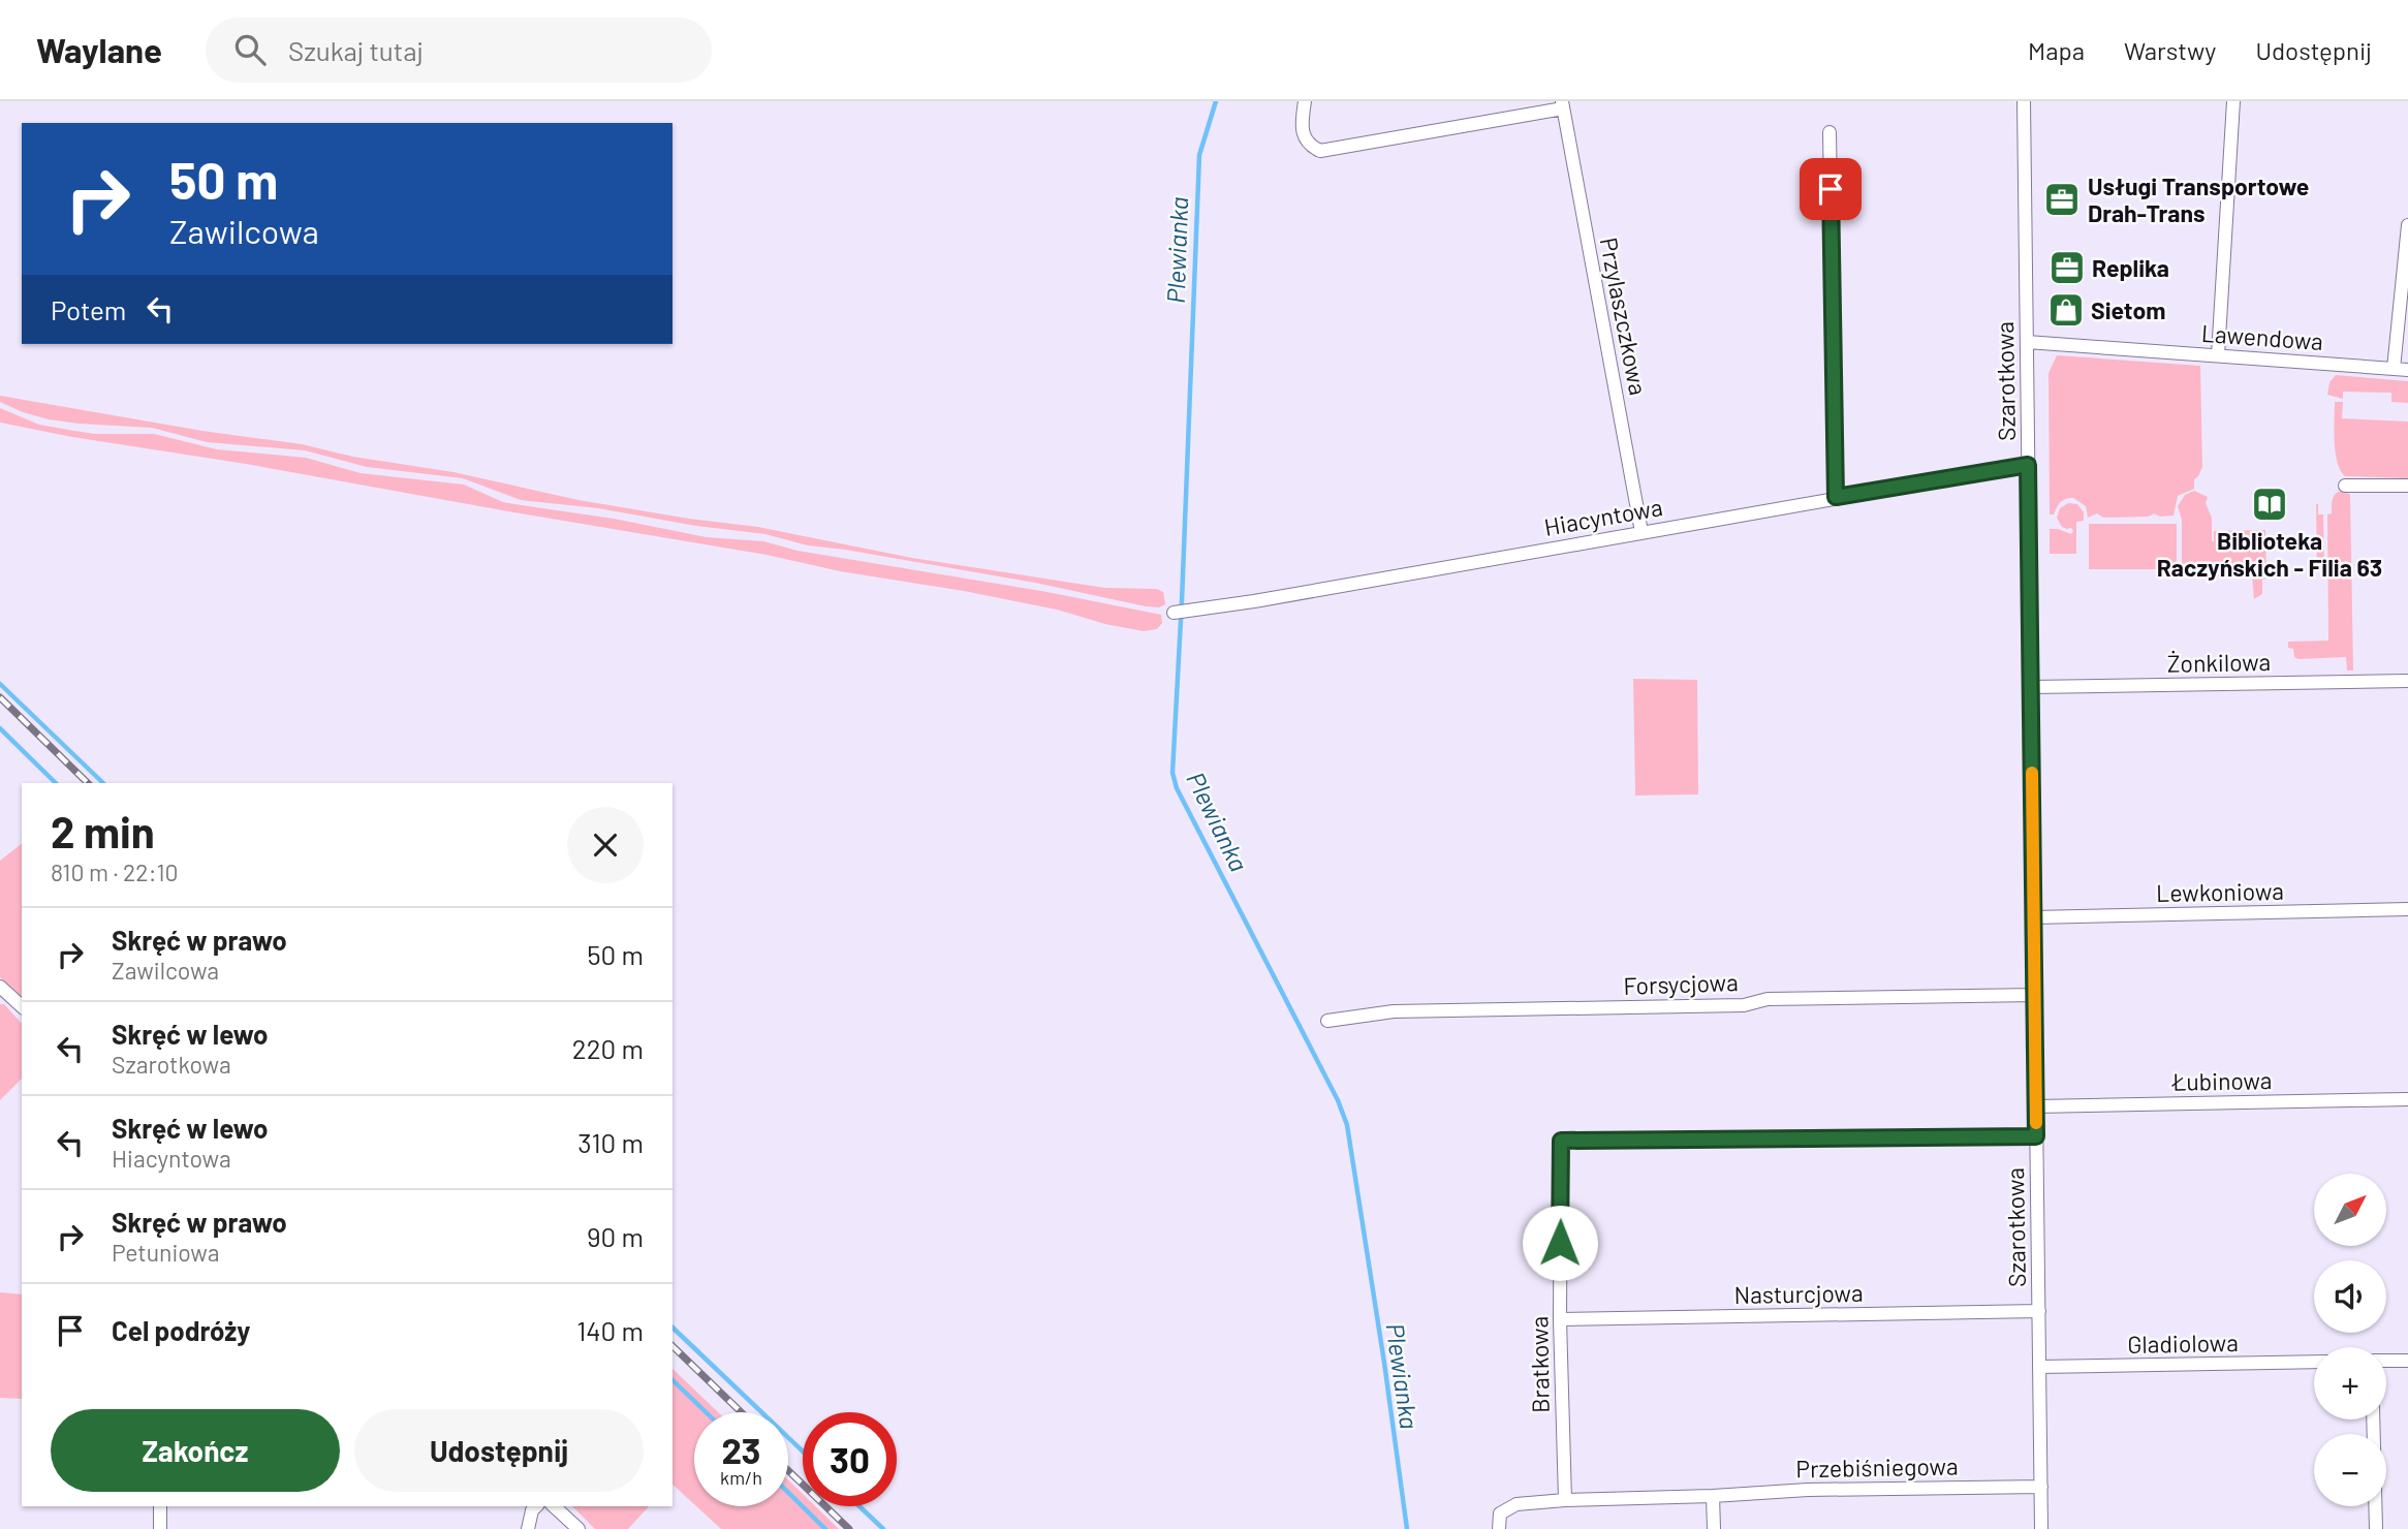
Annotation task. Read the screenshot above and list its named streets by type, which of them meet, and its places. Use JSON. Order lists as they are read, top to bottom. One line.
{"streets":{"street":["Przylaszczkowa","Lawendowa","Szarotkowa","Hiacyntowa","Żonkilowa","Lewkoniowa","Forsycjowa","Łubinowa","Nasturcjowa","Gladiolowa","Bratkowa","Przebiśniegowa"]},"crossings":[["Przylaszczkowa","Hiacyntowa"],["Lawendowa","Szarotkowa"],["Szarotkowa","Hiacyntowa"],["Szarotkowa","Żonkilowa"],["Szarotkowa","Lewkoniowa"],["Szarotkowa","Forsycjowa"],["Szarotkowa","Łubinowa"],["Szarotkowa","Nasturcjowa"],["Szarotkowa","Gladiolowa"],["Szarotkowa","Bratkowa"],["Szarotkowa","Przebiśniegowa"],["Nasturcjowa","Bratkowa"],["Bratkowa","Przebiśniegowa"]],"water":["Plewianka"],"places":{"office":["Usługi Transportowe Drah-Trans","Replika"],"shop":["Sietom"],"library":["Biblioteka Raczyńskich - Filia 63"]},"north":"top right","page":{"header":"Waylane","search":"Szukaj tutaj","nav":["Mapa","Warstwy","Udostępnij"],"turn":["50 m","Zawilcowa"],"then":"Potem","heading":["2 min","810 m · 22:10"],"list":[{"name":"Skręć w prawo","note":"Zawilcowa","value":"50 m"},{"name":"Skręć w lewo","note":"Szarotkowa","value":"220 m"},{"name":"Skręć w lewo","note":"Hiacyntowa","value":"310 m"},{"name":"Skręć w prawo","note":"Petuniowa","value":"90 m"},{"name":"Cel podróży","value":"140 m"}],"map_buttons":["+","−"],"buttons":["Zakończ","Udostępnij"],"speed":"23 km/h","limit":"30"}}
